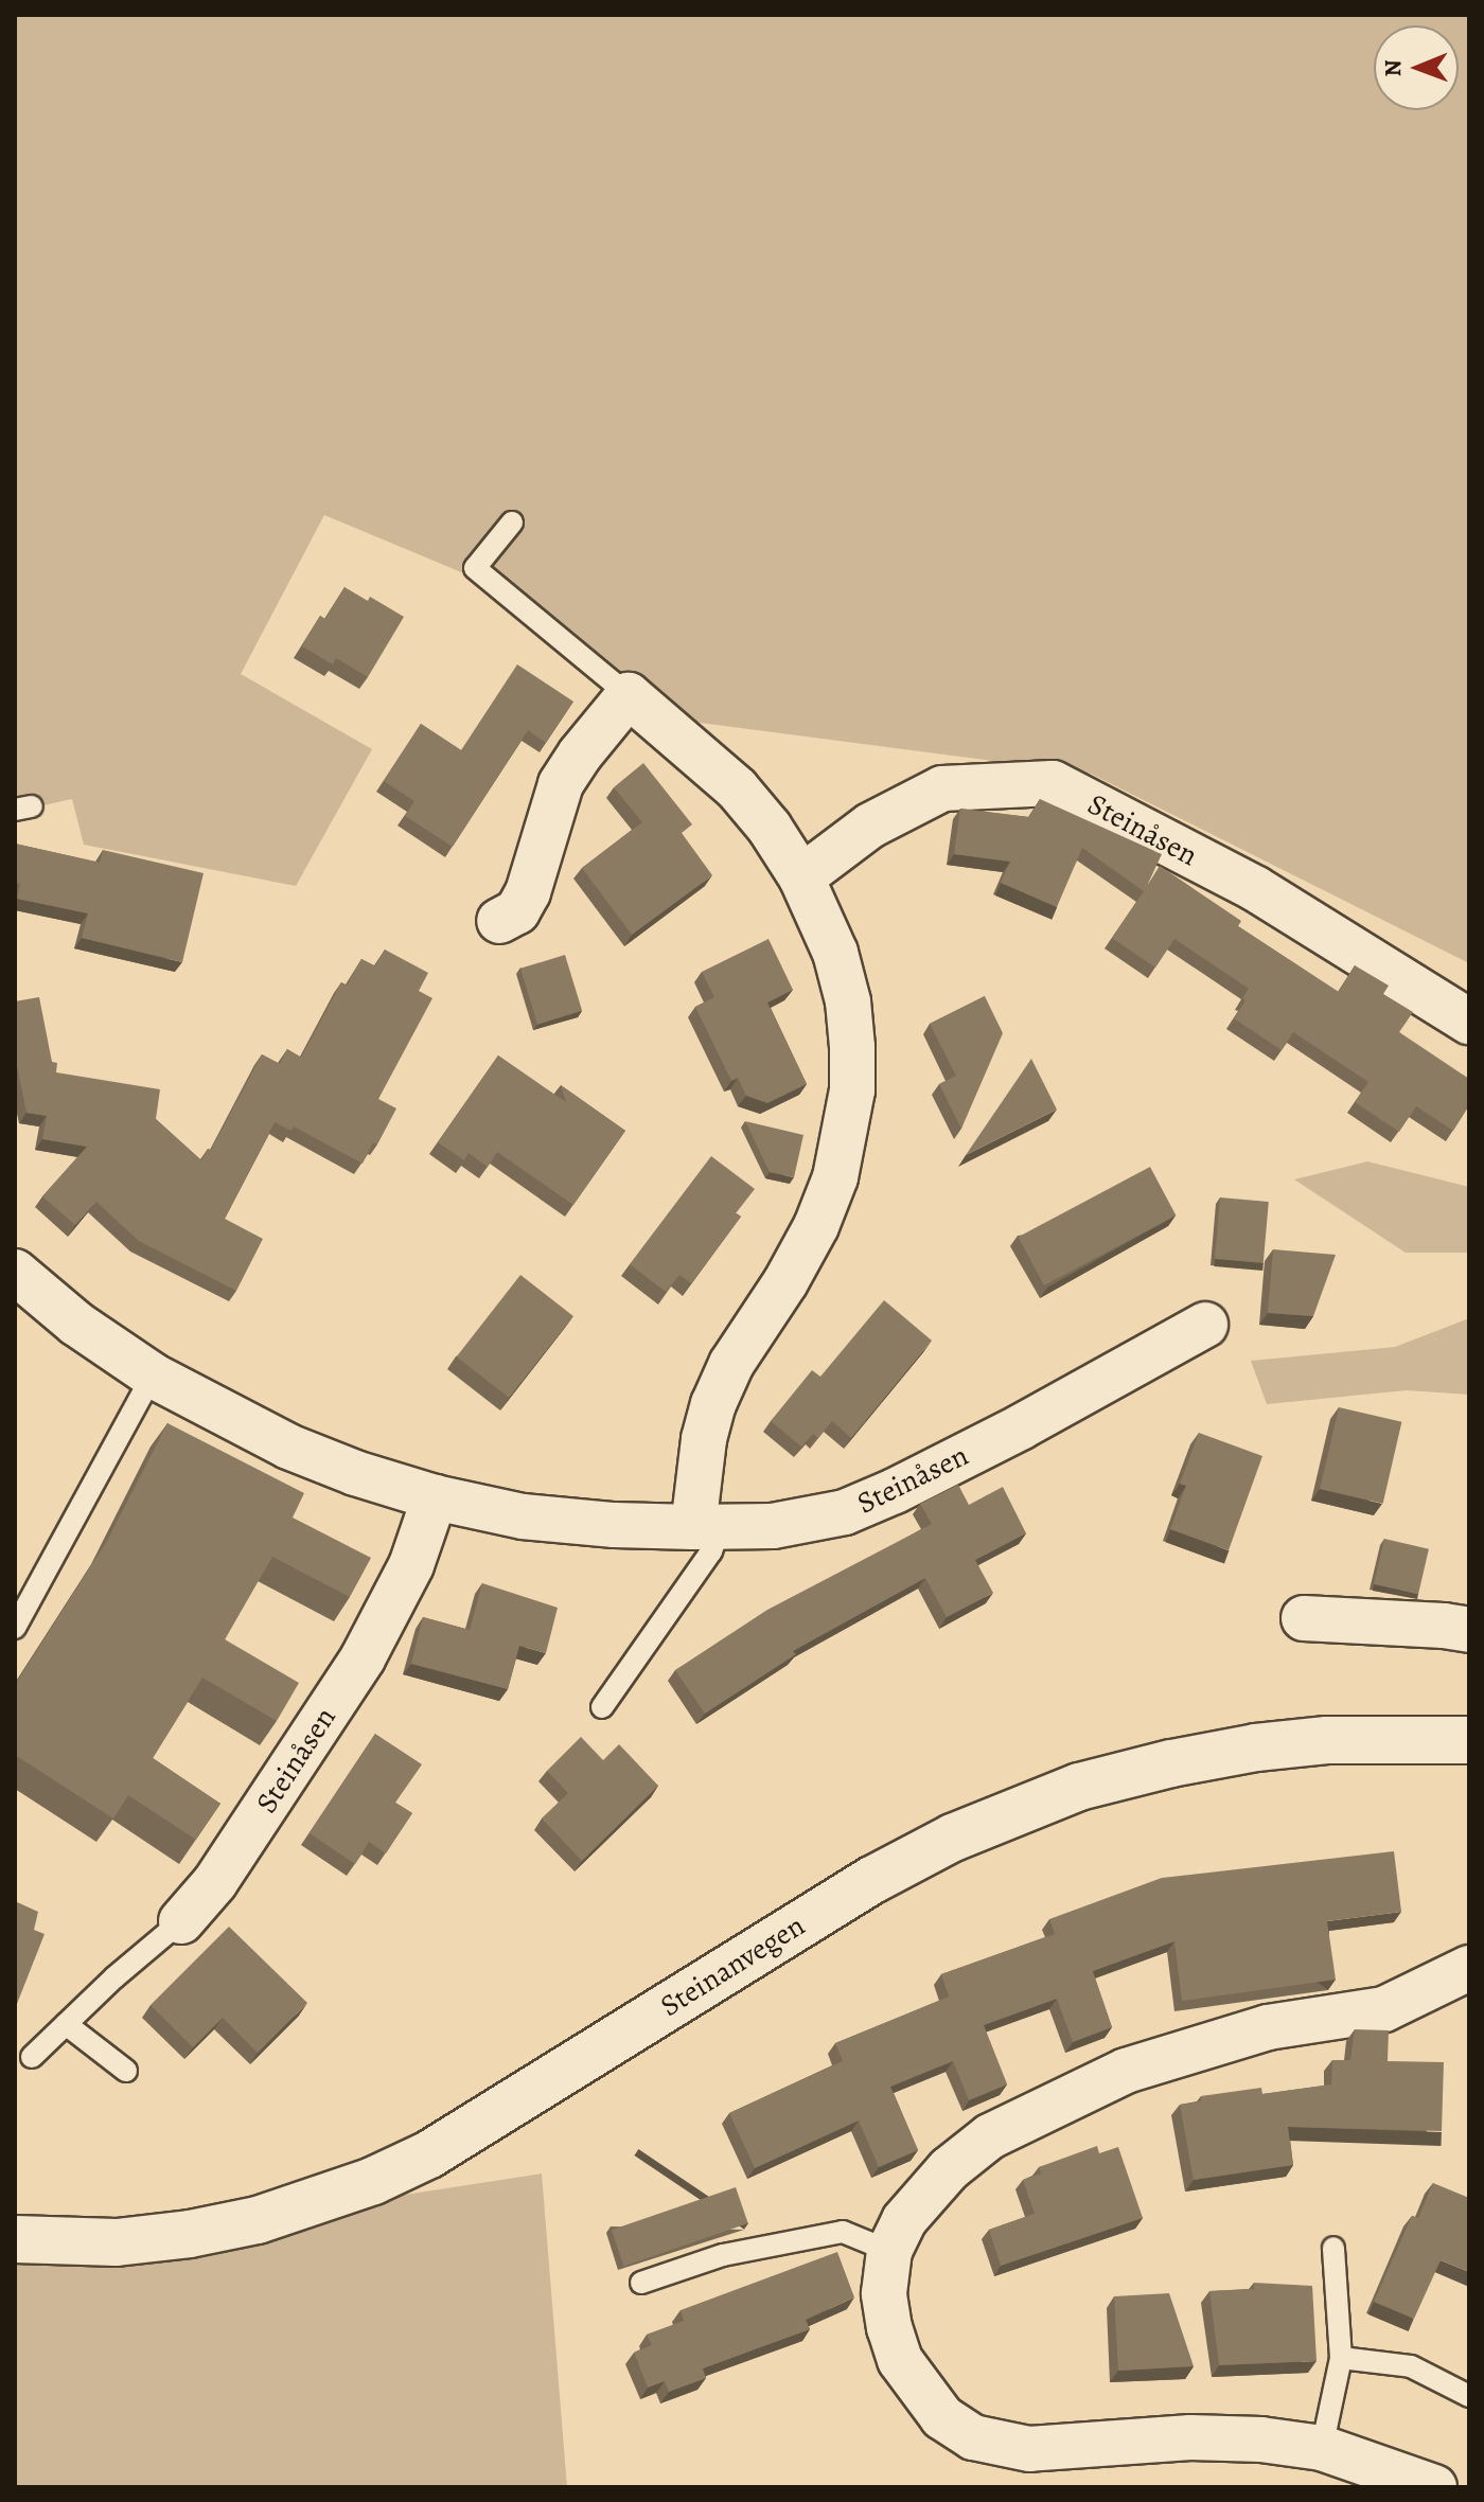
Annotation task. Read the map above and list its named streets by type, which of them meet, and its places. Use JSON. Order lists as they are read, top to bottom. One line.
{"streets":{"main road":["Steinanvegen"],"street":["Steinåsen"]},"north":"left"}
